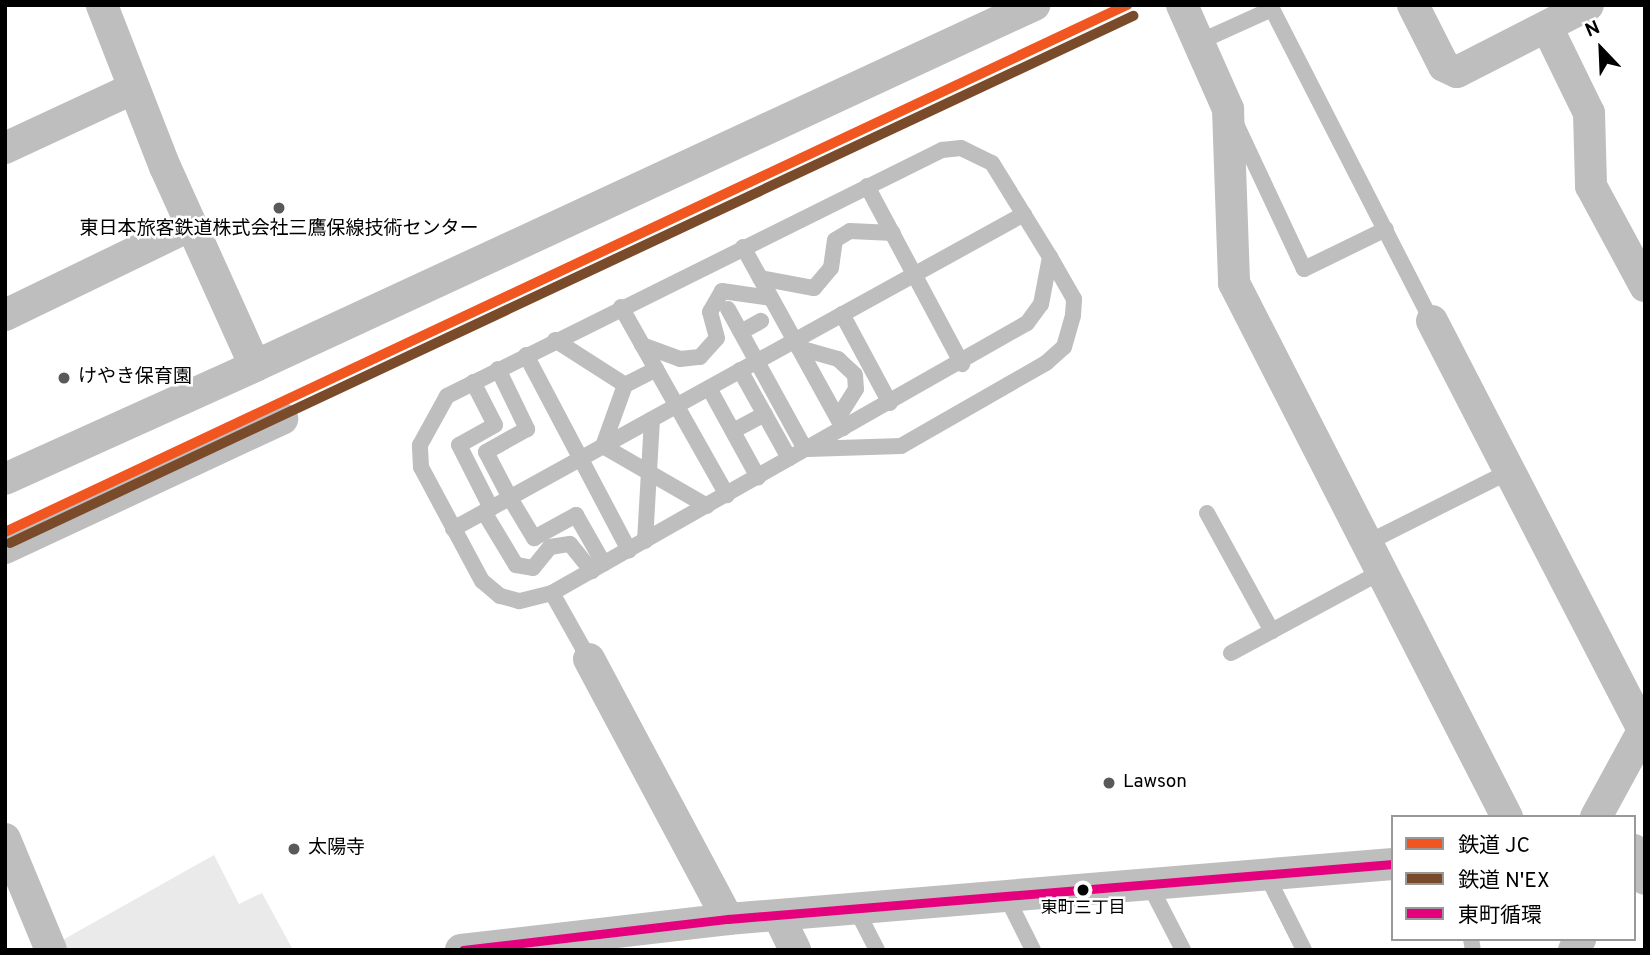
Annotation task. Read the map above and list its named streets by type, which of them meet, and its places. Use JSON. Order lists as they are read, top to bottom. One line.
{"places":["東日本旅客鉄道株式会社三鷹保線技術センター","けやき保育園","Lawson","太陽寺","東町三丁目"],"lines":["rail line JC","rail line N'EX","transit line 東町循環"],"legend":["鉄道 JC","鉄道 N'EX","東町循環"],"north":"top left"}
